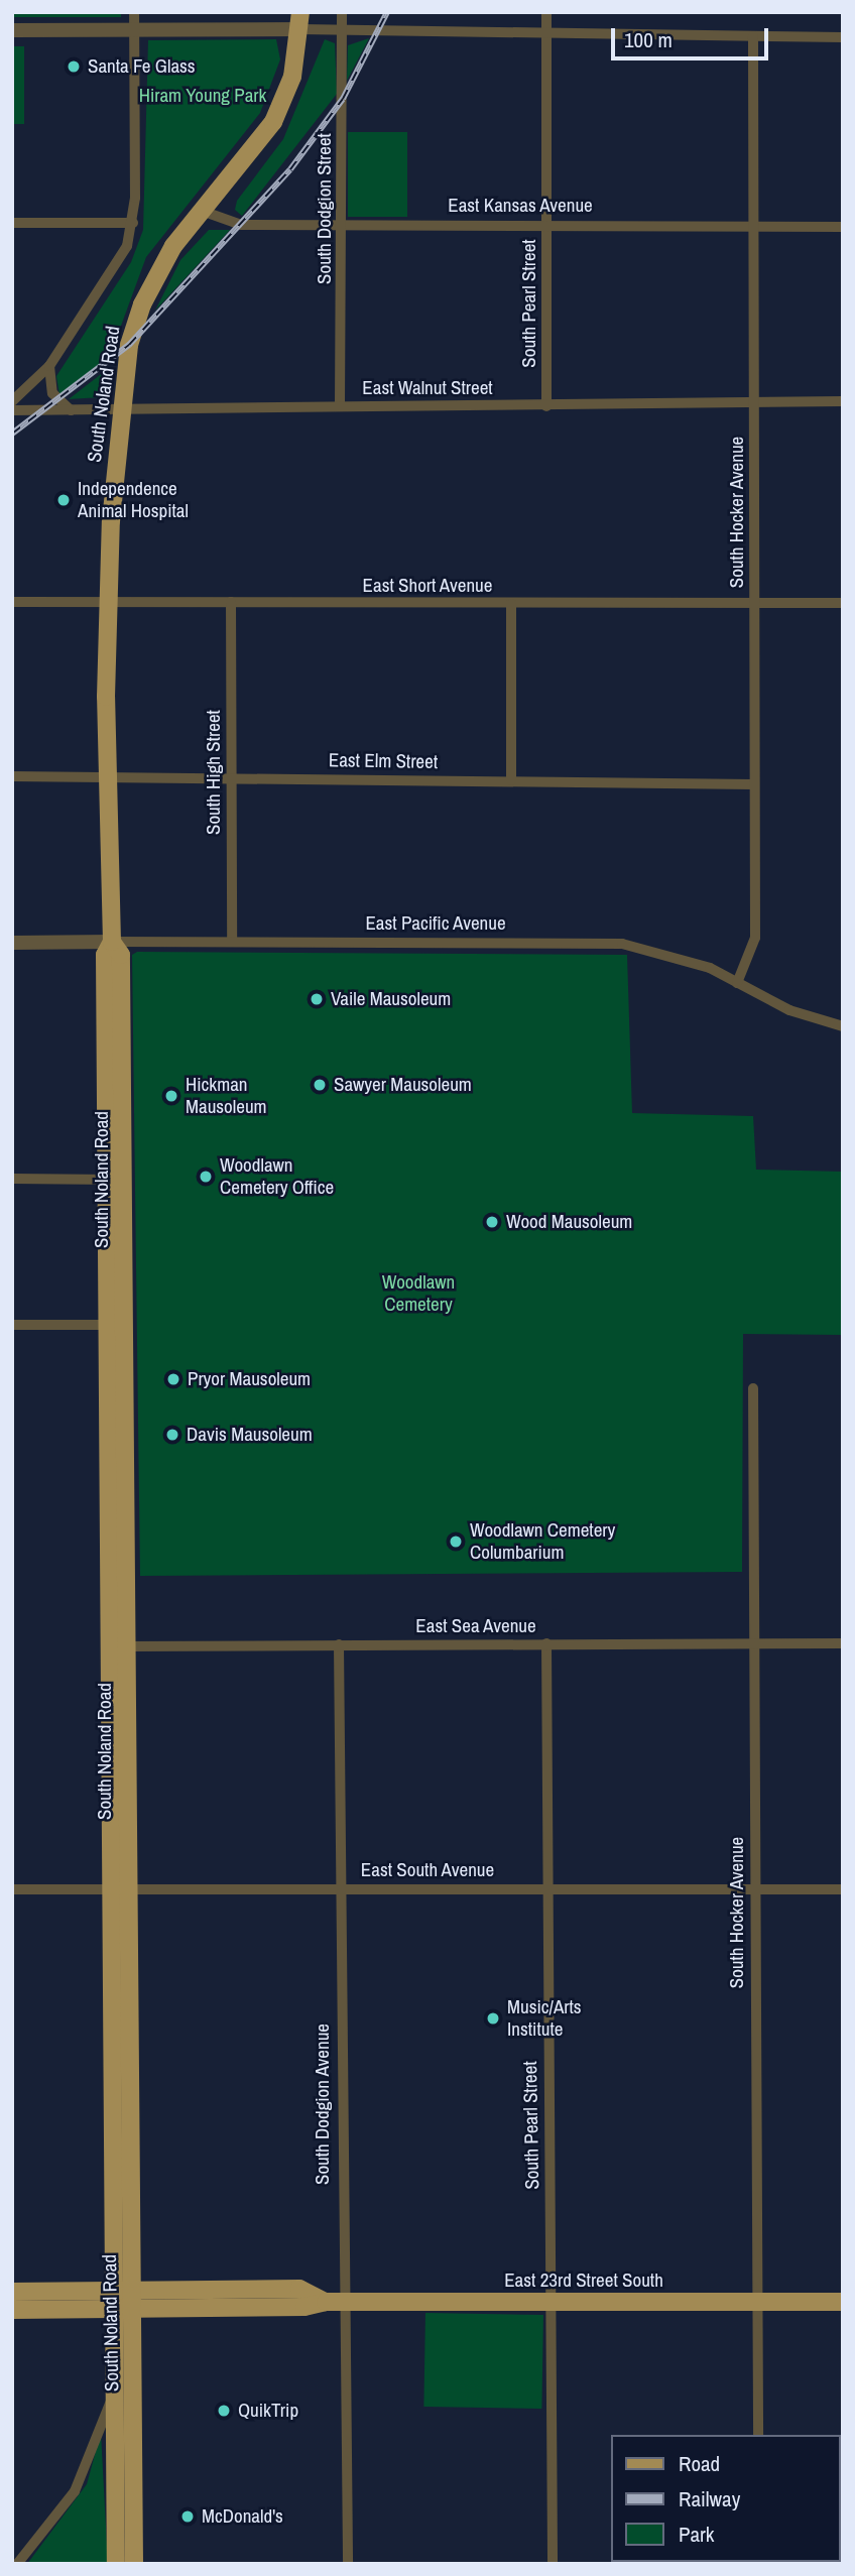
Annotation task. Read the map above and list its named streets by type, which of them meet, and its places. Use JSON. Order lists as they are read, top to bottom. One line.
{"streets":{"main road":["South Noland Road","East 23rd Street South"],"street":["East Kansas Avenue","South Dodgion Street","South Pearl Street","East Walnut Street","South Hocker Avenue","East Short Avenue","East Elm Street","South High Street","East Pacific Avenue","East Sea Avenue","East South Avenue","South Dodgion Avenue"]},"crossings":[["East Kansas Avenue","South Dodgion Street"],["East Kansas Avenue","South Pearl Street"],["East Kansas Avenue","South Noland Road"],["East Kansas Avenue","South Hocker Avenue"],["South Dodgion Street","East Walnut Street"],["South Pearl Street","East Walnut Street"],["South Pearl Street","East Sea Avenue"],["South Pearl Street","East South Avenue"],["South Pearl Street","East 23rd Street South"],["East Walnut Street","South Noland Road"],["East Walnut Street","South Hocker Avenue"],["South Noland Road","East Short Avenue"],["South Noland Road","East Elm Street"],["South Noland Road","East Pacific Avenue"],["South Noland Road","East Sea Avenue"],["South Noland Road","East South Avenue"],["South Noland Road","East 23rd Street South"],["South Hocker Avenue","East Short Avenue"],["South Hocker Avenue","East Elm Street"],["South Hocker Avenue","East Pacific Avenue"],["South Hocker Avenue","East Sea Avenue"],["South Hocker Avenue","East South Avenue"],["South Hocker Avenue","East 23rd Street South"],["East Short Avenue","South High Street"],["East Elm Street","South High Street"],["South High Street","East Pacific Avenue"],["East Sea Avenue","South Dodgion Avenue"],["East South Avenue","South Dodgion Avenue"],["South Dodgion Avenue","East 23rd Street South"]],"parks":["Hiram Young Park","Woodlawn Cemetery"],"places":["Santa Fe Glass","Independence Animal Hospital","Vaile Mausoleum","Sawyer Mausoleum","Hickman Mausoleum","Woodlawn Cemetery Office","Wood Mausoleum","Pryor Mausoleum","Davis Mausoleum","Woodlawn Cemetery Columbarium","Music/Arts Institute","QuikTrip","McDonald's"],"legend":["Road","Railway","Park"],"scale_bar":"100 m"}
